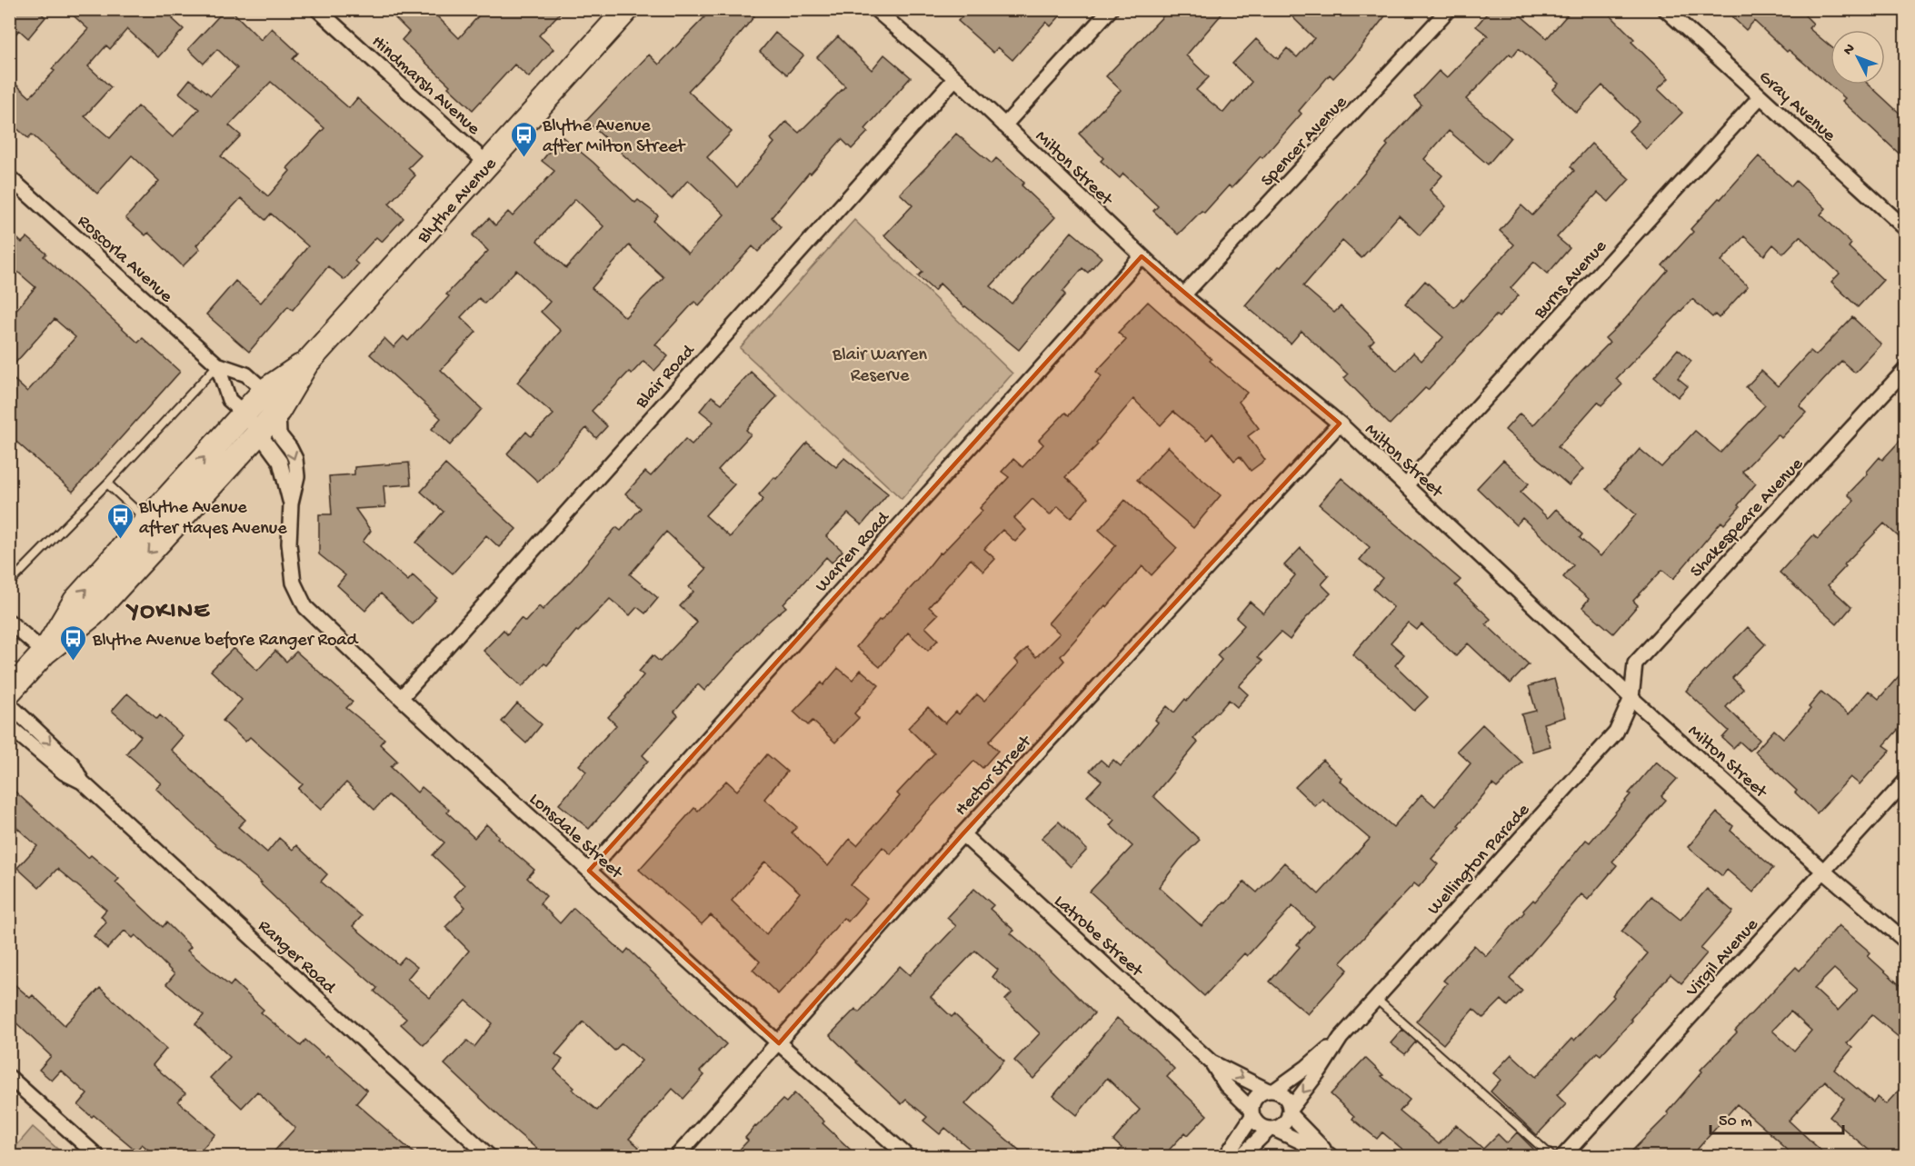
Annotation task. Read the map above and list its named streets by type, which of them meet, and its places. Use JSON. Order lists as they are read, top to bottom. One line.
{"streets":{"main road":["Blythe Avenue"],"street":["Hindmarsh Avenue","Gray Avenue","Spencer Avenue","Milton Street","Roscorla Avenue","Burns Avenue","Blair Road","Shakespeare Avenue","Warren Road","Hector Street","Lonsdale Street","Wellington Parade","Latrobe Street","Ranger Road","Virgil Avenue"]},"crossings":[["Hindmarsh Avenue","Blythe Avenue"],["Gray Avenue","Burns Avenue"],["Spencer Avenue","Milton Street"],["Milton Street","Burns Avenue"],["Milton Street","Blair Road"],["Milton Street","Shakespeare Avenue"],["Milton Street","Warren Road"],["Milton Street","Hector Street"],["Milton Street","Wellington Parade"],["Milton Street","Virgil Avenue"],["Blythe Avenue","Roscorla Avenue"],["Blythe Avenue","Lonsdale Street"],["Roscorla Avenue","Lonsdale Street"],["Blair Road","Lonsdale Street"],["Shakespeare Avenue","Wellington Parade"],["Warren Road","Lonsdale Street"],["Hector Street","Lonsdale Street"],["Hector Street","Latrobe Street"],["Wellington Parade","Latrobe Street"]],"districts":["YOKINE"],"parks":["Blair Warren Reserve"],"places":{"bus stop":["Blythe Avenue after Milton Street","Blythe Avenue after Hayes Avenue","Blythe Avenue before Ranger Road"]},"scale_bar":"50 m","north":"top left"}
